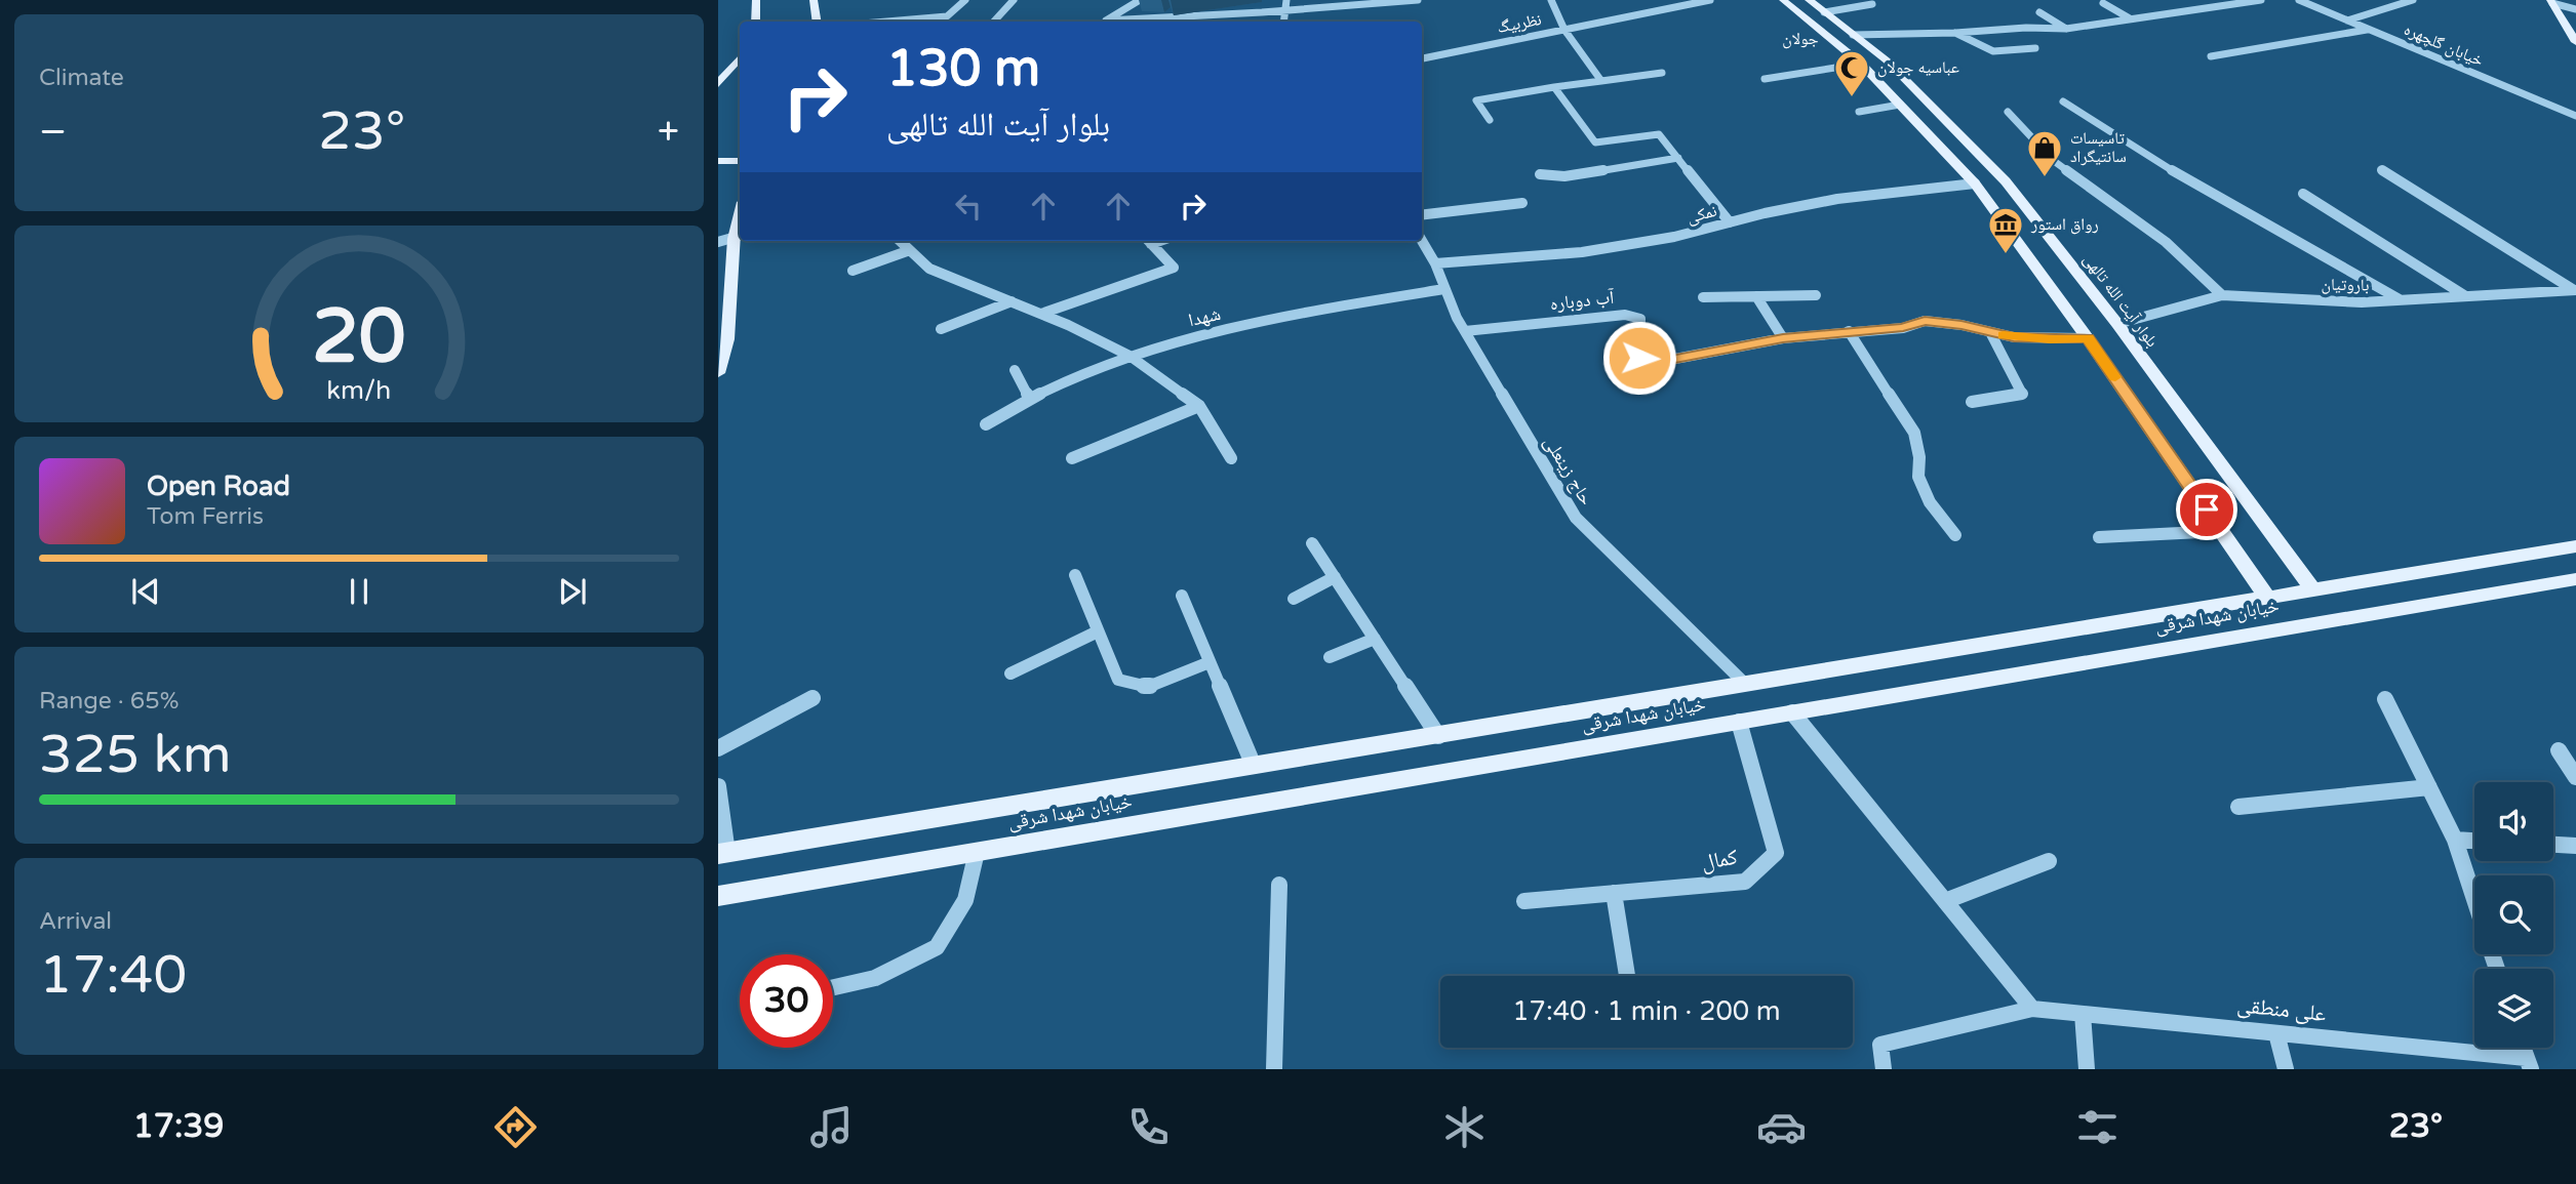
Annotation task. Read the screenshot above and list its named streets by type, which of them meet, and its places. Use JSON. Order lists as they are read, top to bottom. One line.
{"streets":{"main road":["بلوار آیت الله تالهی","خیابان شهدا شرقی"],"street":["نظربیگ","خیابان گلچهره","نمکی","باروتیان","آب دوباره","شهدا","حاج زینعلی","کمال","علی منطقی"]},"crossings":[["نمکی","بلوار آیت الله تالهی"],["نمکی","حاج زینعلی"],["باروتیان","آب دوباره"],["باروتیان","بلوار آیت الله تالهی"],["آب دوباره","بلوار آیت الله تالهی"],["آب دوباره","حاج زینعلی"],["بلوار آیت الله تالهی","خیابان شهدا شرقی"],["شهدا","حاج زینعلی"],["حاج زینعلی","خیابان شهدا شرقی"],["خیابان شهدا شرقی","کمال"]],"districts":["جولان"],"places":{"mosque":["عباسیه جولان"],"shop":["تاسیسات سانتیگراد"],"museum":["رواق استور"]},"page":{"tile":["Climate",["Range · 65%","325 km"],["Arrival","17:40"]],"turn":["130 m","بلوار آیت الله تالهی"],"heat":["−","23°","+"],"song":["Open Road","Tom Ferris"],"limit":"30","trip":"17:40 · 1 min · 200 m","tabs":["17:39","23°"],"gauge":["20","km/h"]}}
